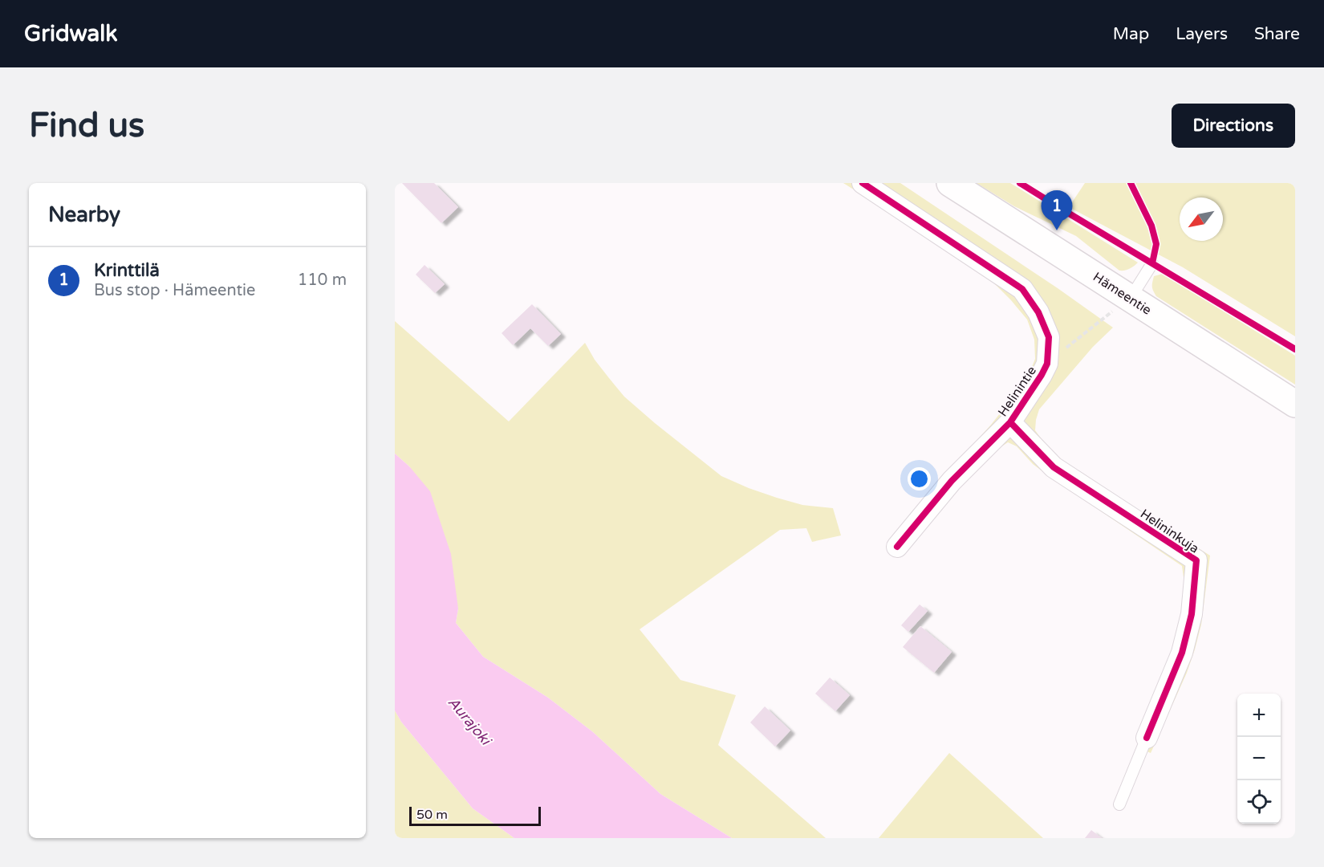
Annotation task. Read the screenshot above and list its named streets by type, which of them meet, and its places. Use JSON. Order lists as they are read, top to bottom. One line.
{"streets":{"highway":["Hämeentie"],"street":["Helinintie","Helininkuja"]},"crossings":[["Helinintie","Helininkuja"]],"water":["Aurajoki"],"scale_bar":"50 m","north":"bottom left","page":{"header":"Gridwalk","nav":["Map","Layers","Share"],"buttons":"Directions","title":"Find us","heading":"Nearby","pins":"1","list":[{"mark":"1","name":"Krinttilä","note":"Bus stop · Hämeentie","value":"110 m"}],"map_buttons":["+","−"],"scale":"50 m"}}
